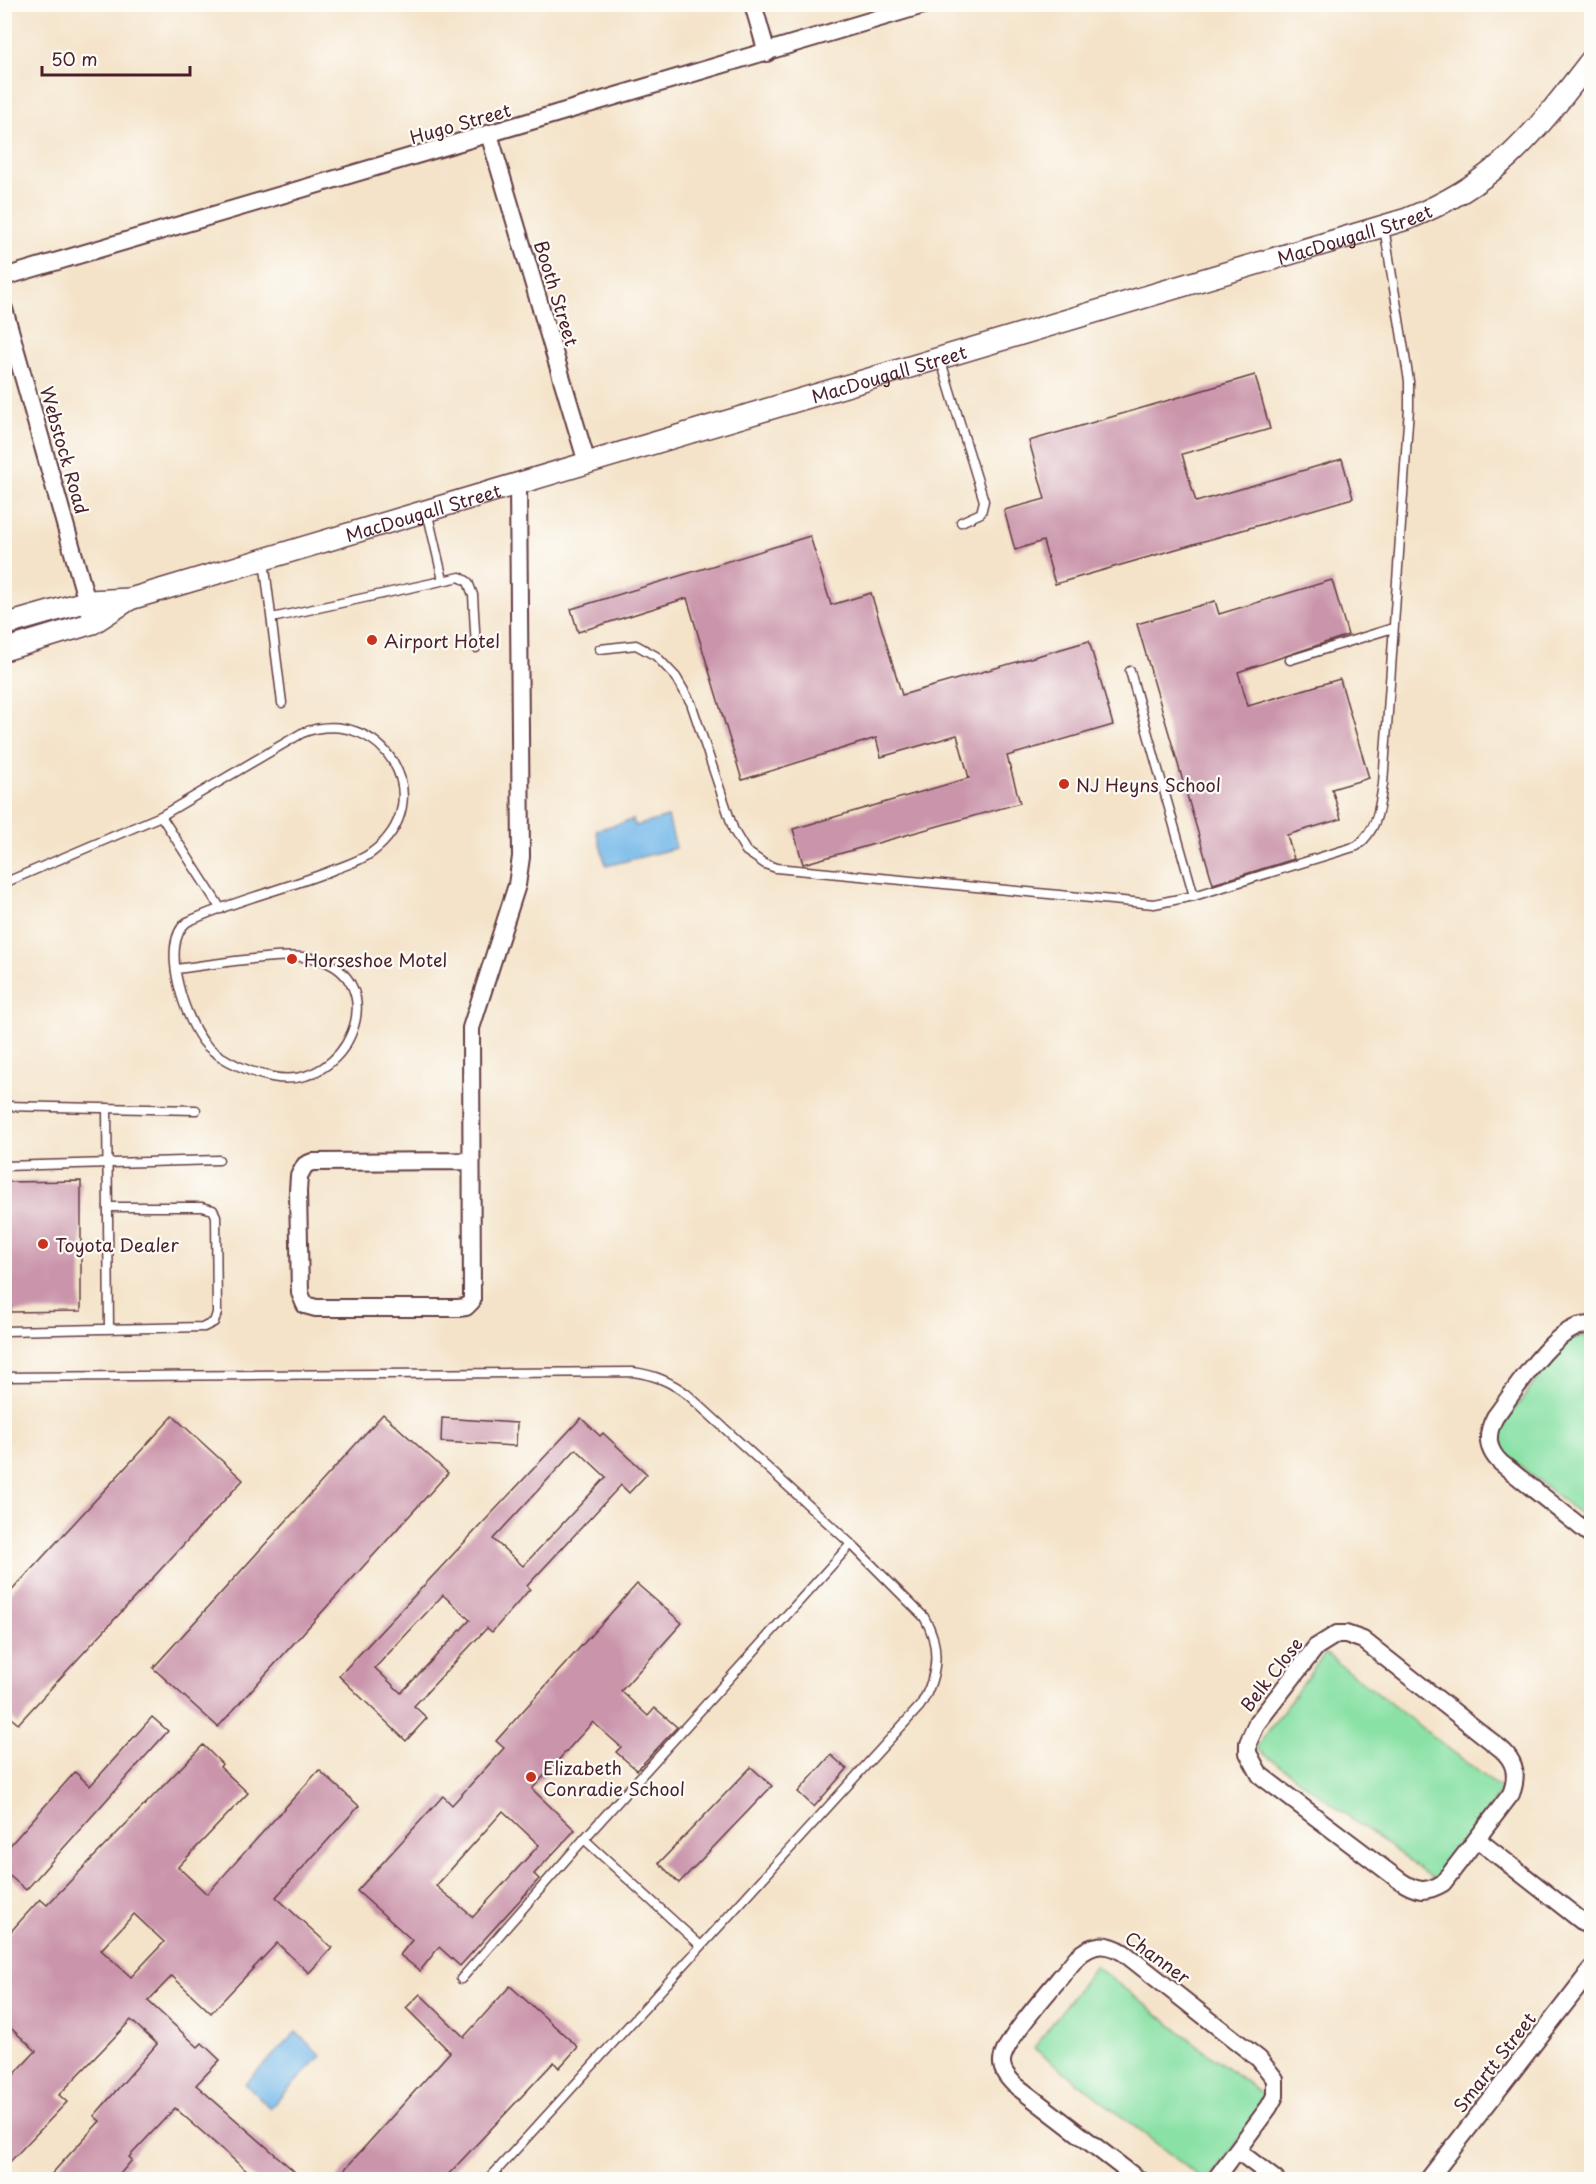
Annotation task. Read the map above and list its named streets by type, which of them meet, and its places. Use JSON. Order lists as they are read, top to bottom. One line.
{"streets":{"street":["Hugo Street","MacDougall Street","Booth Street","Webstock Road","Belk Close","Channer","Smartt Street"]},"crossings":[["Hugo Street","Booth Street"],["MacDougall Street","Booth Street"],["MacDougall Street","Webstock Road"]],"places":["Airport Hotel","NJ Heyns School","Horseshoe Motel","Toyota Dealer","Elizabeth Conradie School"],"scale_bar":"50 m"}
